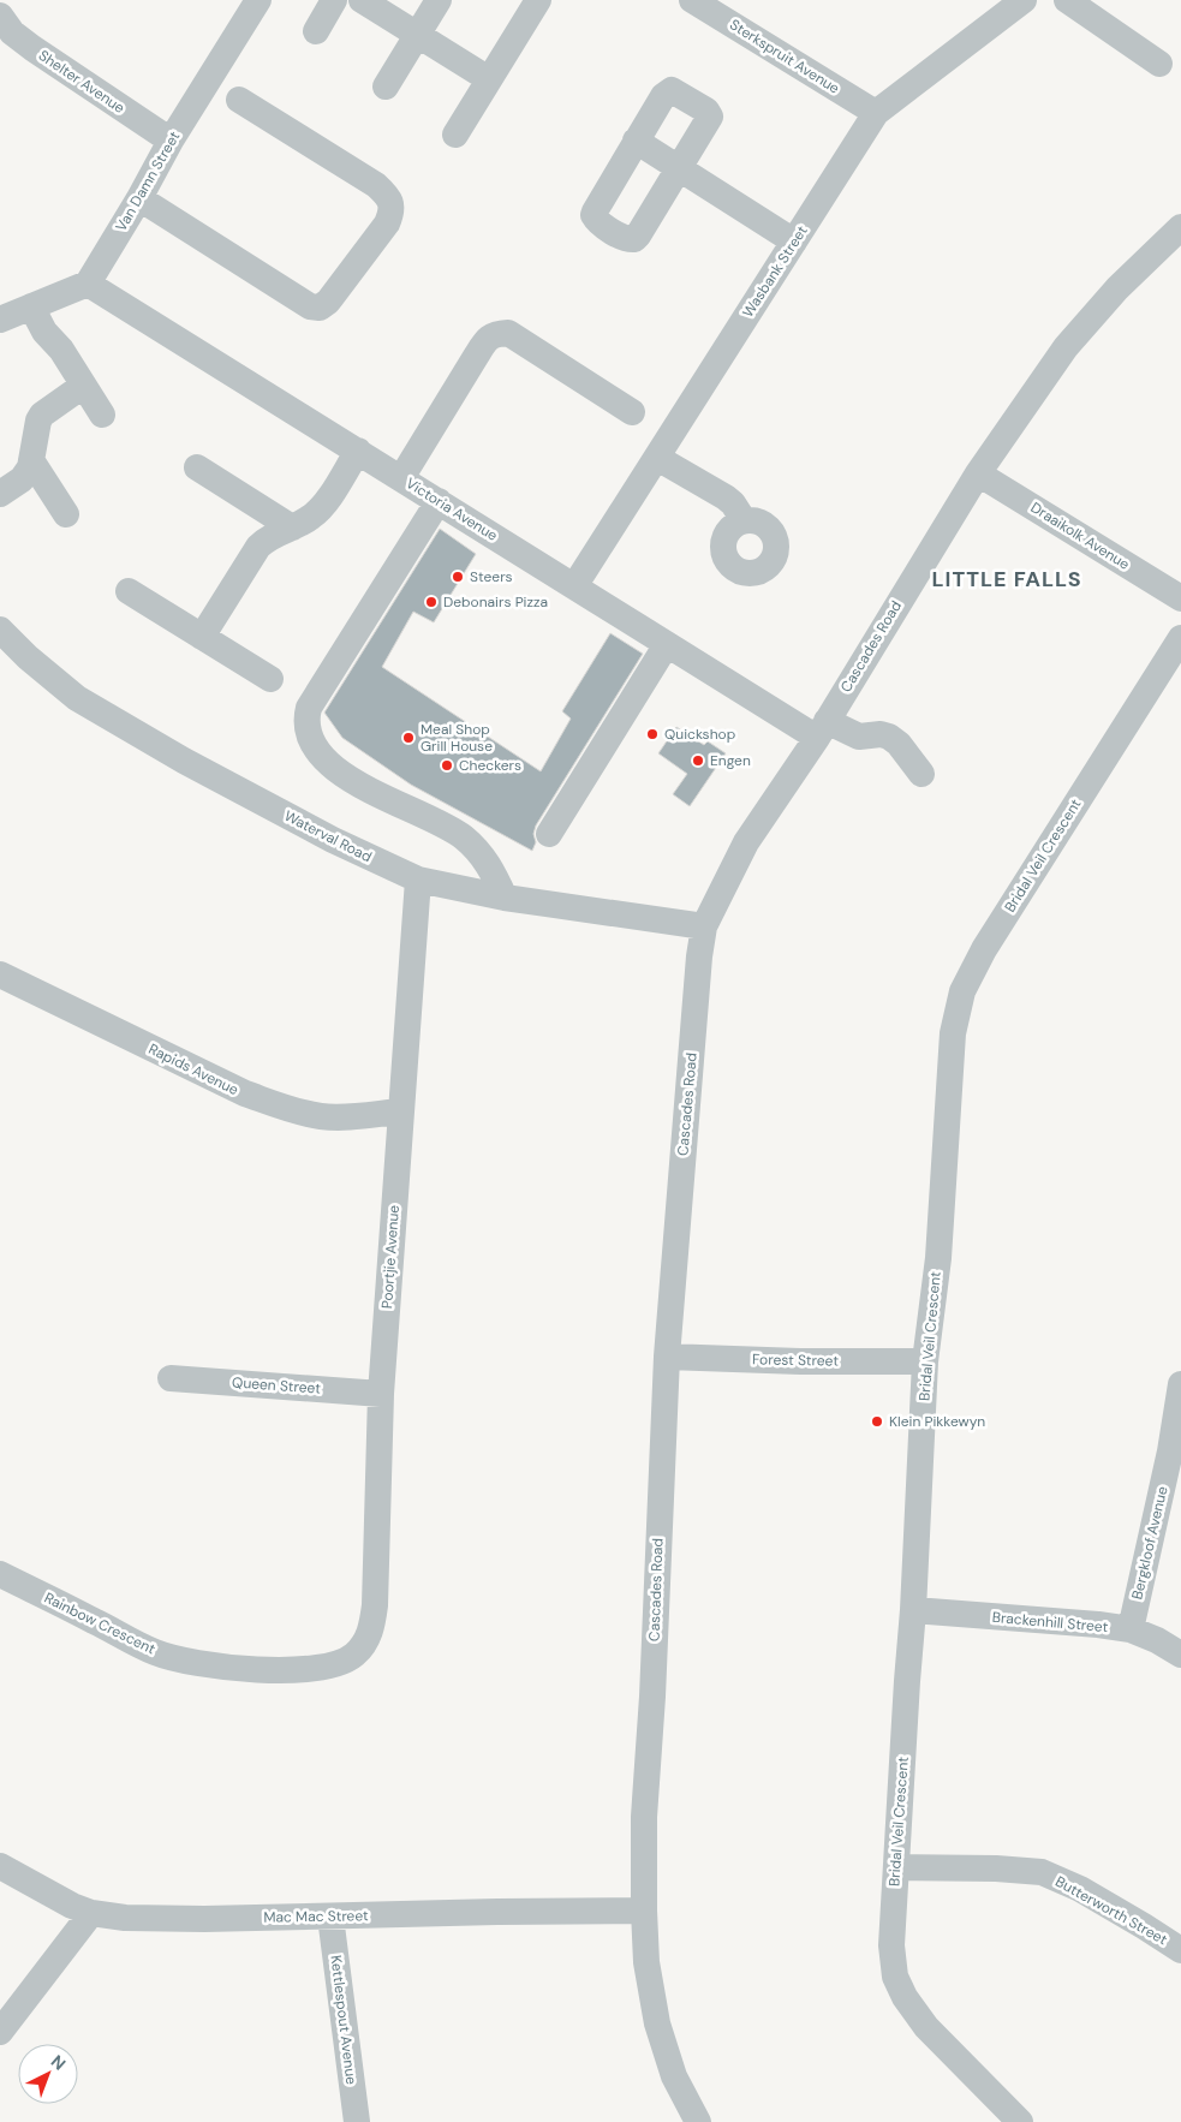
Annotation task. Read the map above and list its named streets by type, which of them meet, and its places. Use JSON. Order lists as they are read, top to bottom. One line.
{"streets":{"street":["Sterkspruit Avenue","Shelter Avenue","Van Damn Street","Wasbank Street","Victoria Avenue","Draaikolk Avenue","Cascades Road","Waterval Road","Bridal Veil Crescent","Rapids Avenue","Poortjie Avenue","Forest Street","Queen Street","Bergkloof Avenue","Brackenhill Street","Rainbow Crescent","Butterworth Street","Mac Mac Street","Kettlespout Avenue"]},"crossings":[["Sterkspruit Avenue","Wasbank Street"],["Shelter Avenue","Van Damn Street"],["Van Damn Street","Victoria Avenue"],["Wasbank Street","Victoria Avenue"],["Victoria Avenue","Cascades Road"],["Draaikolk Avenue","Cascades Road"],["Cascades Road","Waterval Road"],["Cascades Road","Forest Street"],["Cascades Road","Mac Mac Street"],["Waterval Road","Poortjie Avenue"],["Bridal Veil Crescent","Forest Street"],["Bridal Veil Crescent","Brackenhill Street"],["Bridal Veil Crescent","Butterworth Street"],["Rapids Avenue","Poortjie Avenue"],["Poortjie Avenue","Queen Street"],["Poortjie Avenue","Rainbow Crescent"],["Bergkloof Avenue","Brackenhill Street"],["Mac Mac Street","Kettlespout Avenue"]],"districts":["LITTLE FALLS"],"places":["Steers","Debonairs Pizza","Quickshop","Meal Shop Grill House","Engen","Checkers","Klein Pikkewyn"],"north":"top right"}
